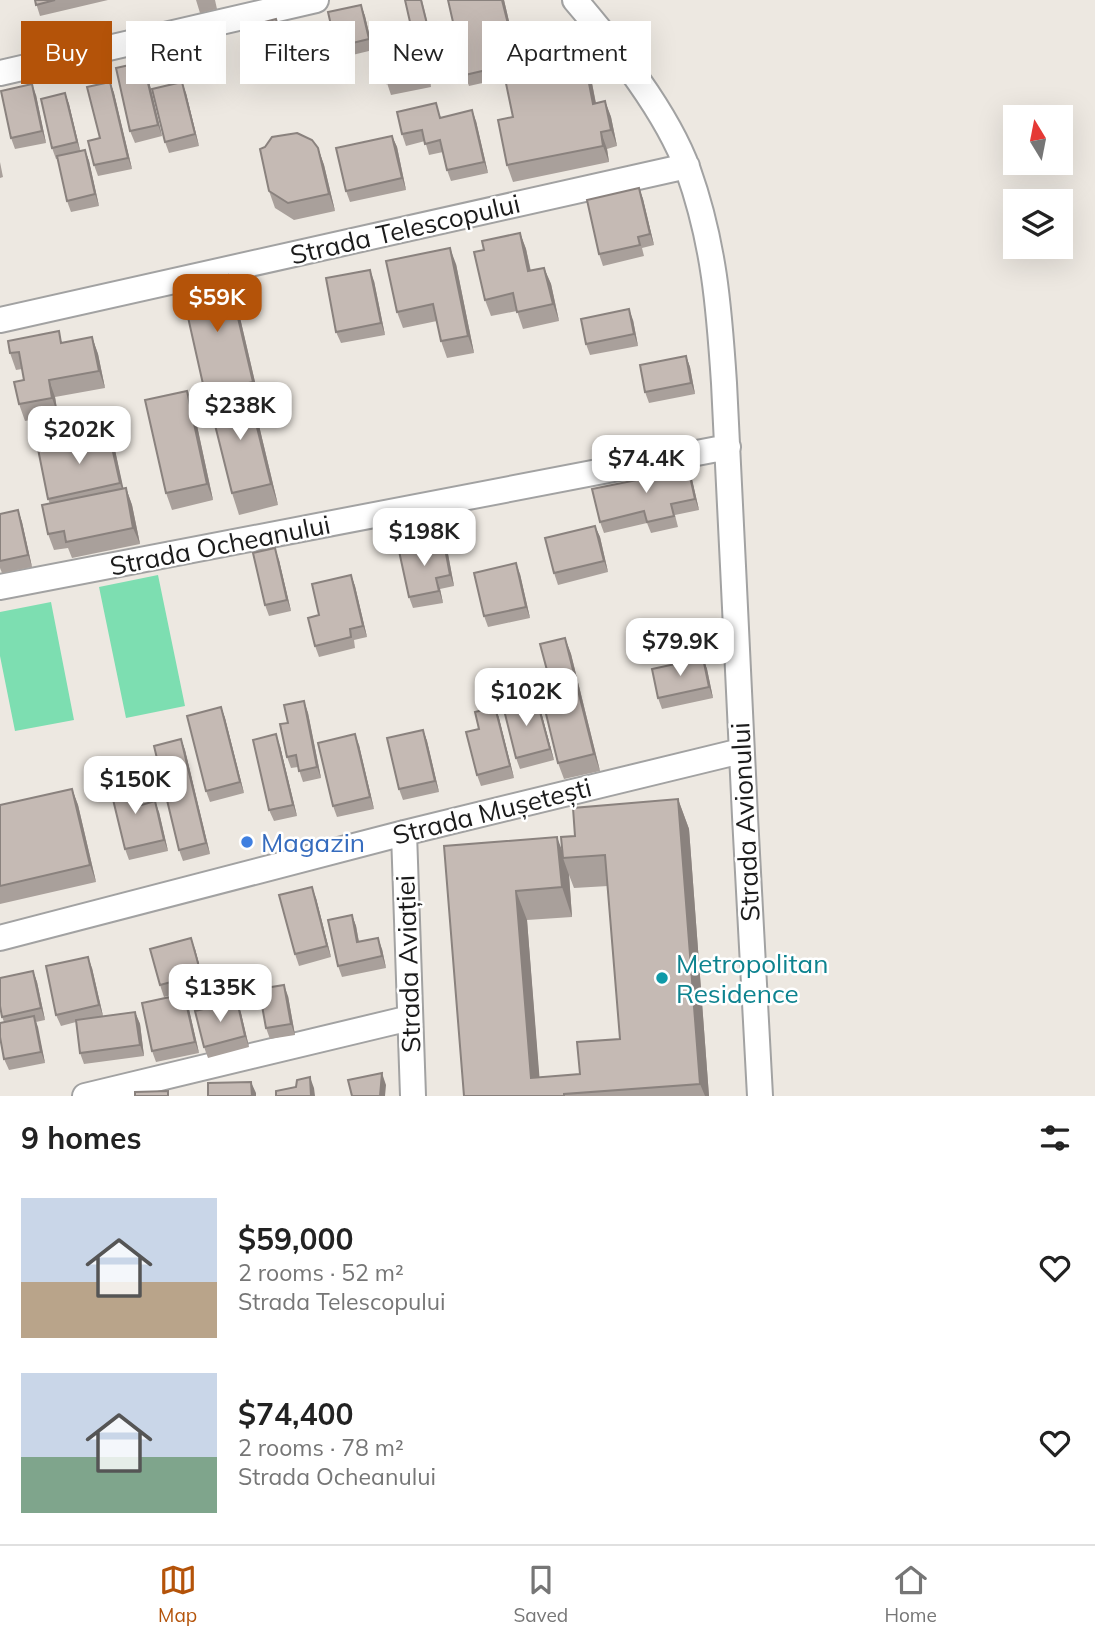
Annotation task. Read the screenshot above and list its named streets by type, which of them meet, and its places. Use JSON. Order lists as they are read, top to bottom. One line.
{"streets":{"street":["Strada Telescopului","Strada Ocheanului","Strada Mușetești","Strada Avionului","Strada Aviației"]},"crossings":[["Strada Telescopului","Strada Avionului"],["Strada Ocheanului","Strada Avionului"],["Strada Mușetești","Strada Avionului"],["Strada Mușetești","Strada Aviației"]],"places":["Magazin","Metropolitan Residence"],"north":"top","page":{"chip":["Buy","Rent","Filters","New","Apartment"],"price":["$59K","$238K","$202K","$74.4K","$198K","$79.9K","$102K","$150K","$135K"],"heading":"9 homes","list":[{"name":"$59,000","note":"2 rooms · 52 m² · Strada Telescopului"},{"name":"$74,400","note":"2 rooms · 78 m² · Strada Ocheanului"}],"tabs":["Map","Saved","Home"]}}
